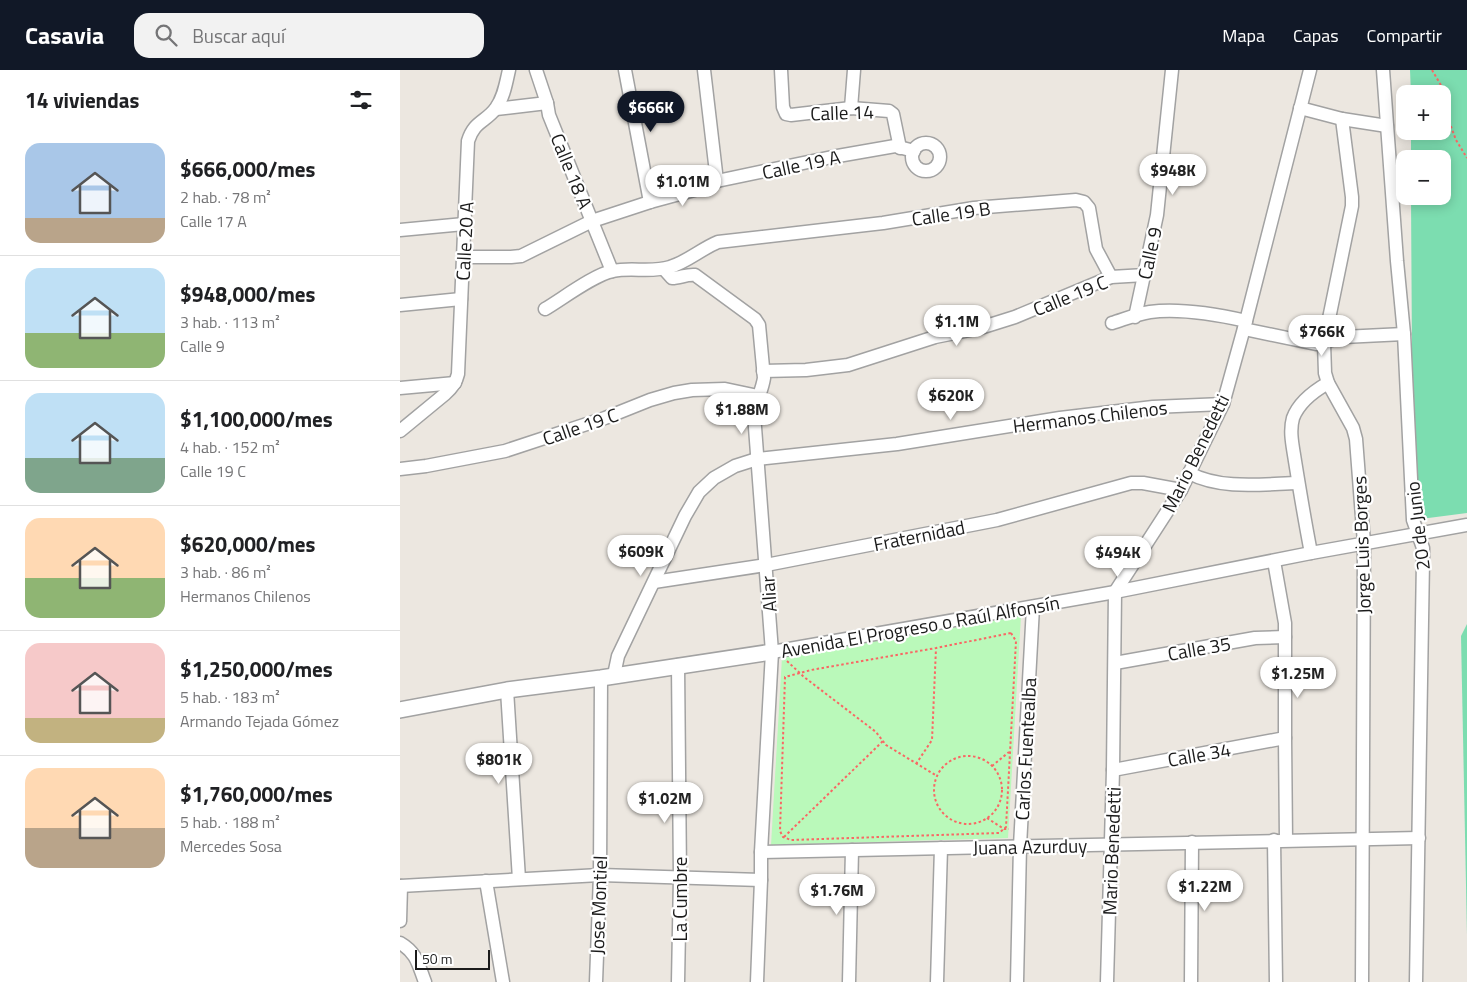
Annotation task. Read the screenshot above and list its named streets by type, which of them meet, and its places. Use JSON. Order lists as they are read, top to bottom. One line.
{"streets":{"street":["Calle 14","Calle 19 A","Calle 18 A","Calle 19 B","Calle 20 A","Calle 9","Calle 19 C","Hermanos Chilenos","Mario Benedetti","20 de Junio","Fraternidad","Jorge Luis Borges","Aliar","Avenida El Progreso o Raúl Alfonsín","Calle 35","Carlos Fuentealba","Calle 34","Juana Azurduy","La Cumbre","Jose Montiel"]},"crossings":[["Calle 14","Calle 19 A"],["Calle 19 A","Calle 18 A"],["Calle 19 A","Calle 20 A"],["Calle 19 B","Calle 19 C"],["Calle 19 B","Aliar"],["Calle 9","Calle 19 C"],["Calle 19 C","Aliar"],["Hermanos Chilenos","Mario Benedetti"],["Hermanos Chilenos","Fraternidad"],["Hermanos Chilenos","Aliar"],["Hermanos Chilenos","Jose Montiel"],["Mario Benedetti","Fraternidad"],["Mario Benedetti","Avenida El Progreso o Raúl Alfonsín"],["Mario Benedetti","Calle 35"],["Mario Benedetti","Calle 34"],["Mario Benedetti","Juana Azurduy"],["20 de Junio","Avenida El Progreso o Raúl Alfonsín"],["20 de Junio","Juana Azurduy"],["Fraternidad","Aliar"],["Fraternidad","Jose Montiel"],["Jorge Luis Borges","Avenida El Progreso o Raúl Alfonsín"],["Jorge Luis Borges","Juana Azurduy"],["Aliar","Avenida El Progreso o Raúl Alfonsín"],["Aliar","Juana Azurduy"],["Avenida El Progreso o Raúl Alfonsín","Carlos Fuentealba"],["Avenida El Progreso o Raúl Alfonsín","La Cumbre"],["Avenida El Progreso o Raúl Alfonsín","Jose Montiel"],["Carlos Fuentealba","Juana Azurduy"]],"scale_bar":"50 m","page":{"header":"Casavia","search":"Buscar aquí","nav":["Mapa","Capas","Compartir"],"heading":"14 viviendas","map_buttons":["+","−"],"price":["$666K","$948K","$1.01M","$1.1M","$766K","$620K","$1.88M","$609K","$494K","$1.25M","$801K","$1.02M","$1.22M","$1.76M"],"list":[{"name":"$666,000/mes","note":"2 hab. · 78 m² · Calle 17 A"},{"name":"$948,000/mes","note":"3 hab. · 113 m² · Calle 9"},{"name":"$1,100,000/mes","note":"4 hab. · 152 m² · Calle 19 C"},{"name":"$620,000/mes","note":"3 hab. · 86 m² · Hermanos Chilenos"},{"name":"$1,250,000/mes","note":"5 hab. · 183 m² · Armando Tejada Gómez"},{"name":"$1,760,000/mes","note":"5 hab. · 188 m² · Mercedes Sosa"}],"scale":"50 m"}}
